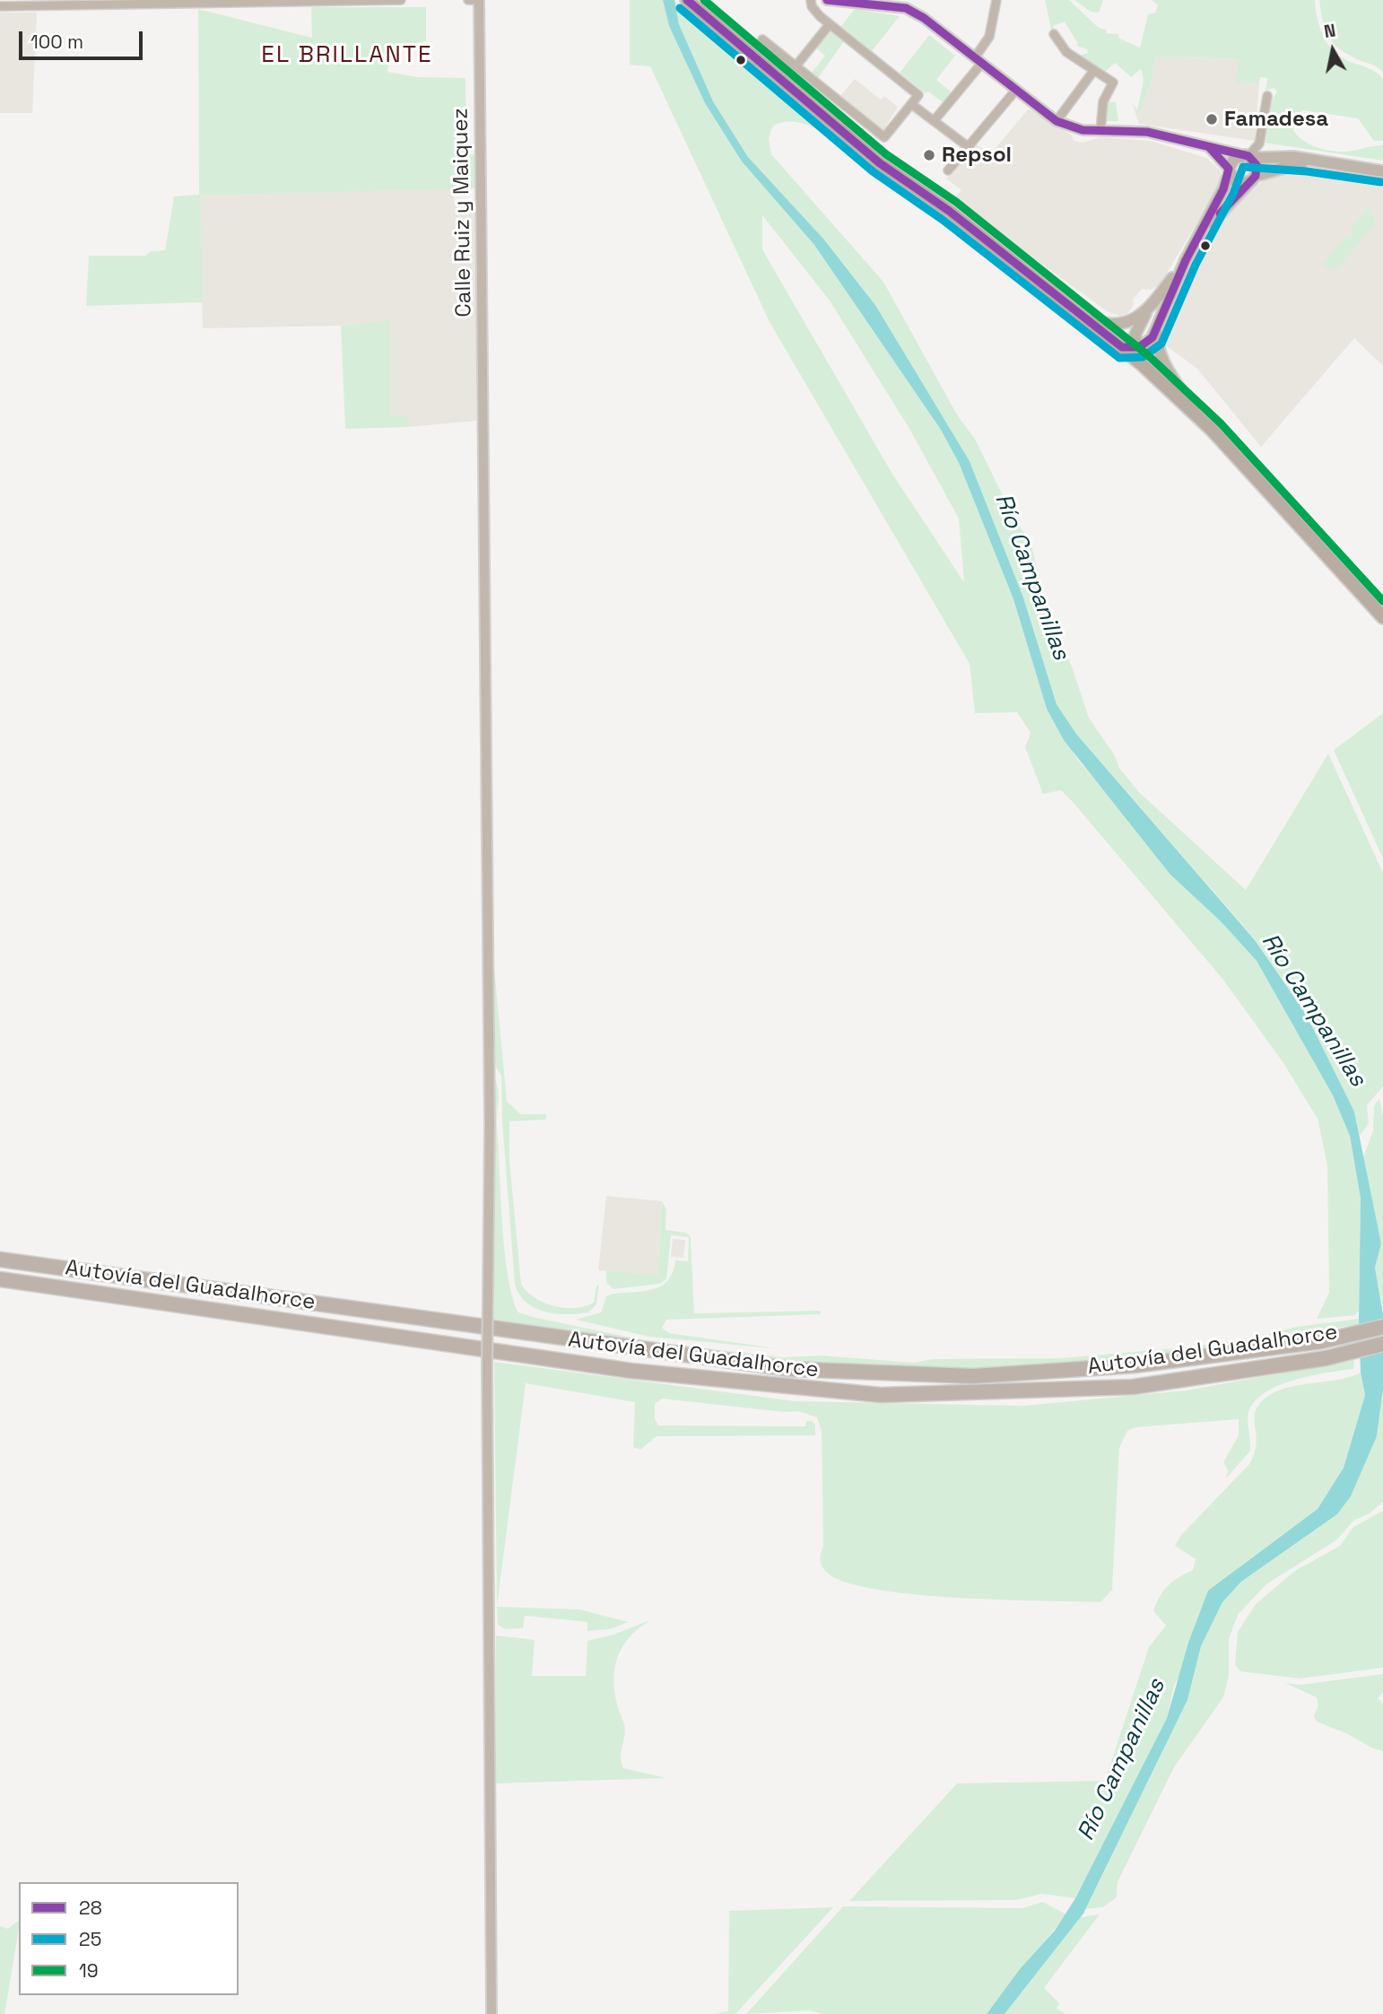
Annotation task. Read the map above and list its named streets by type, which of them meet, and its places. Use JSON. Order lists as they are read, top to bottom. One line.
{"streets":{"highway":["Autovía del Guadalhorce"],"street":["Calle Ruiz y Maiquez"]},"districts":["EL BRILLANTE"],"water":["Río Campanillas"],"places":["Famadesa","Repsol"],"lines":["transit line 28","transit line 19","transit line 25"],"legend":["28","25","19"],"scale_bar":"100 m","north":"top"}
